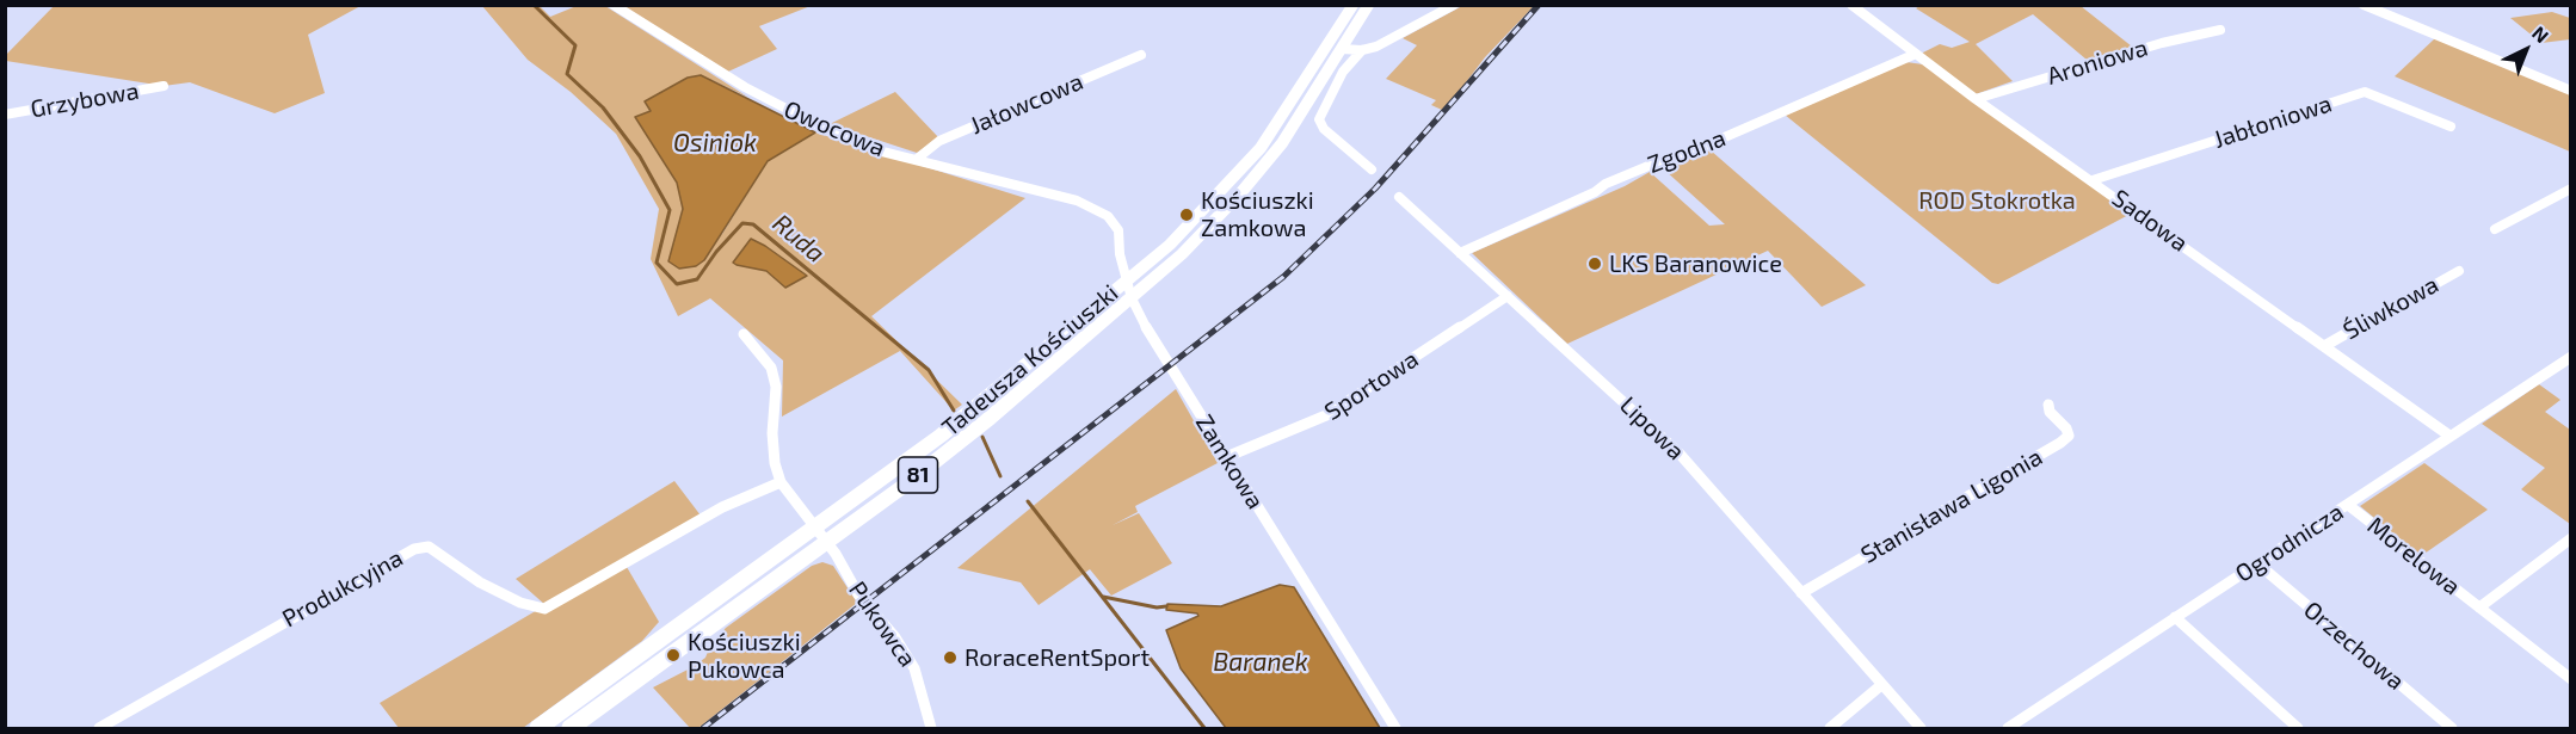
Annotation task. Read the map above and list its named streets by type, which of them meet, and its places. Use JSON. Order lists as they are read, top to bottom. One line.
{"streets":{"main road":["Tadeusza Kościuszki","81"],"street":["Aroniowa","Grzybowa","Jałowcowa","Jabłoniowa","Owocowa","Zgodna","Sadowa","Śliwkowa","Sportowa","Lipowa","Zamkowa","Stanisława Ligonia","Ogrodnicza","Morelowa","Produkcyjna","Pukowca","Orzechowa"]},"crossings":[["Aroniowa","Sadowa"],["Jałowcowa","Owocowa"],["Jabłoniowa","Sadowa"],["Owocowa","Zamkowa"],["Zgodna","Sadowa"],["Zgodna","Lipowa"],["Sadowa","Śliwkowa"],["Sadowa","Ogrodnicza"],["Tadeusza Kościuszki","Zamkowa"],["Tadeusza Kościuszki","Pukowca"],["Sportowa","Lipowa"],["Sportowa","Zamkowa"],["Lipowa","Stanisława Ligonia"],["Ogrodnicza","Morelowa"],["Ogrodnicza","Orzechowa"],["Produkcyjna","Pukowca"]],"water":["Osiniok","Ruda","Baranek"],"parks":["ROD Stokrotka"],"places":["Kościuszki Zamkowa","LKS Baranowice","Kościuszki Pukowca","RoraceRentSport"],"north":"top right"}
